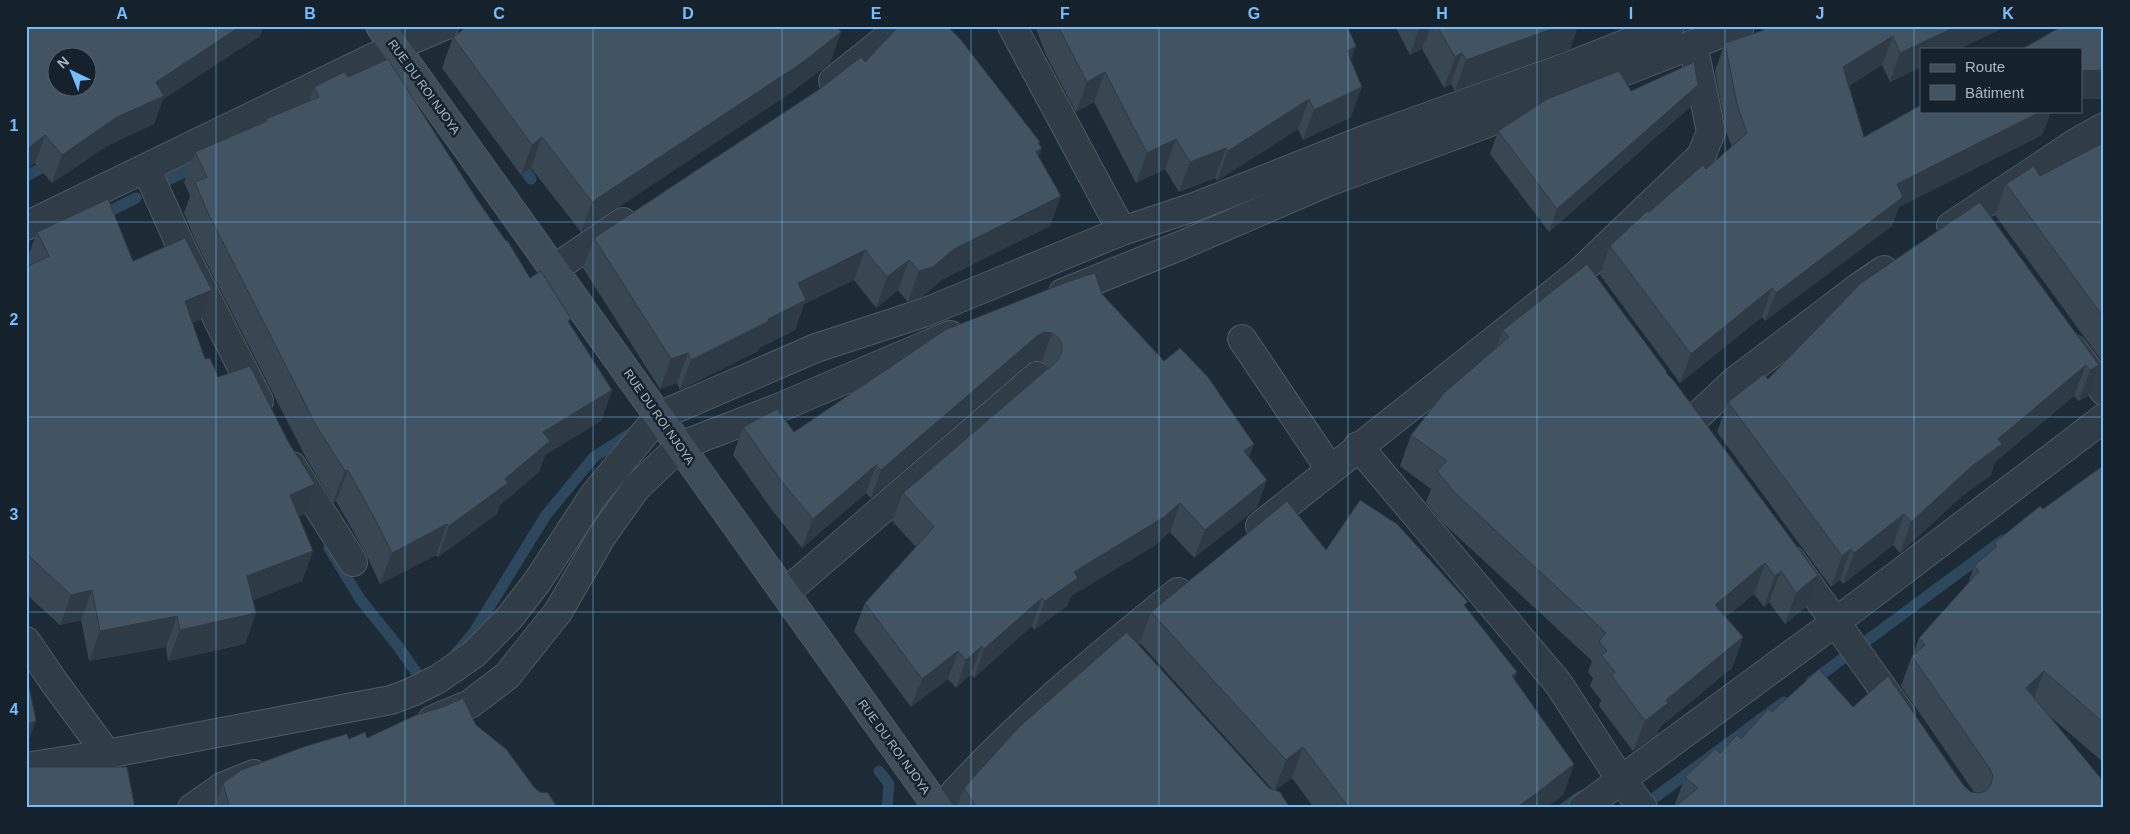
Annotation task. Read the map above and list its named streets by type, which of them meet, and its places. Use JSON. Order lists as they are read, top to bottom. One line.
{"streets":{"main road":["RUE DU ROI NJOYA"]},"legend":["Route","Bâtiment"],"north":"top left","grid":{"columns":["A","B","C","D","E","F","G","H","I","J","K"],"rows":["1","2","3","4"]}}
